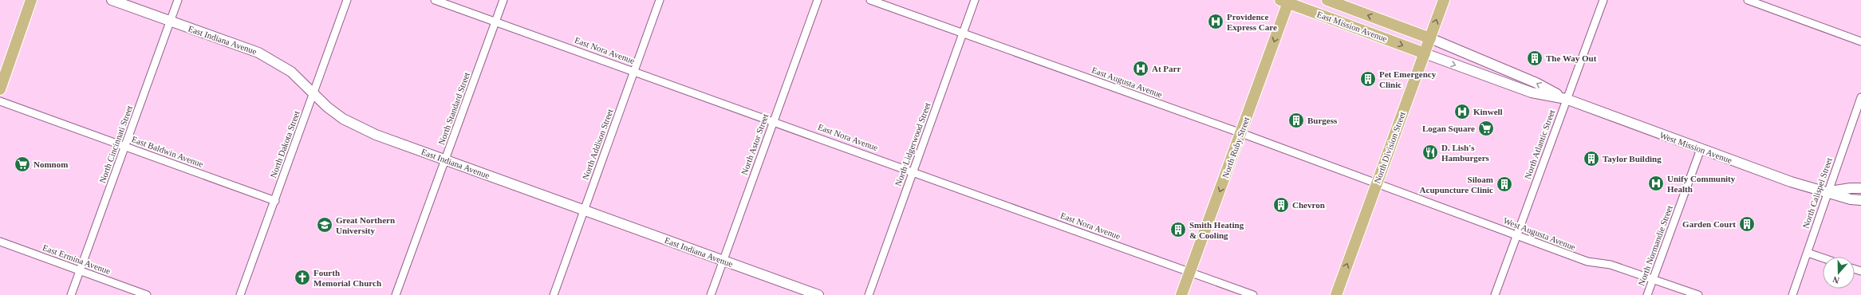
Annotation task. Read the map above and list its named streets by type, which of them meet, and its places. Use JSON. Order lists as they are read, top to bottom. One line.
{"streets":{"main road":["East Mission Avenue","East Indiana Avenue","North Ruby Street","North Division Street","West Mission Avenue"],"street":["East Nora Avenue","East Augusta Avenue","North Standard Street","North Cincinnati Street","North Dakota Street","North Addison Street","North Astor Street","North Lidgerwood Street","North Atlantic Street","East Baldwin Avenue","North Calispel Street","West Augusta Avenue","North Normandie Street","East Ermina Avenue"]},"crossings":[["East Mission Avenue","North Ruby Street"],["East Mission Avenue","North Division Street"],["East Mission Avenue","West Mission Avenue"],["East Indiana Avenue","North Standard Street"],["East Indiana Avenue","North Cincinnati Street"],["East Indiana Avenue","North Dakota Street"],["East Indiana Avenue","North Addison Street"],["East Indiana Avenue","North Astor Street"],["East Nora Avenue","North Standard Street"],["East Nora Avenue","North Addison Street"],["East Nora Avenue","North Astor Street"],["East Nora Avenue","North Lidgerwood Street"],["East Nora Avenue","North Ruby Street"],["East Augusta Avenue","North Lidgerwood Street"],["East Augusta Avenue","North Ruby Street"],["East Augusta Avenue","North Division Street"],["East Augusta Avenue","West Augusta Avenue"],["North Cincinnati Street","East Baldwin Avenue"],["North Cincinnati Street","East Ermina Avenue"],["North Dakota Street","East Baldwin Avenue"],["North Atlantic Street","West Mission Avenue"],["North Atlantic Street","West Augusta Avenue"],["North Division Street","West Mission Avenue"],["North Division Street","West Augusta Avenue"],["West Mission Avenue","North Calispel Street"],["West Mission Avenue","North Normandie Street"],["West Augusta Avenue","North Normandie Street"]],"one_way":["North Ruby Street","North Division Street"],"places":{"hospital":["Providence Express Care","At Parr","Kinwell","Unify Community Health"],"building":["The Way Out","Pet Emergency Clinic","Burgess","Taylor Building","Siloam Acupuncture Clinic","Chevron","Garden Court","Smith Heating & Cooling"],"supermarket":["Logan Square","Nomnom"],"restaurant":["D. Lish's Hamburgers"],"school or university":["Great Northern University"],"church":["Fourth Memorial Church"]},"north":"bottom"}
